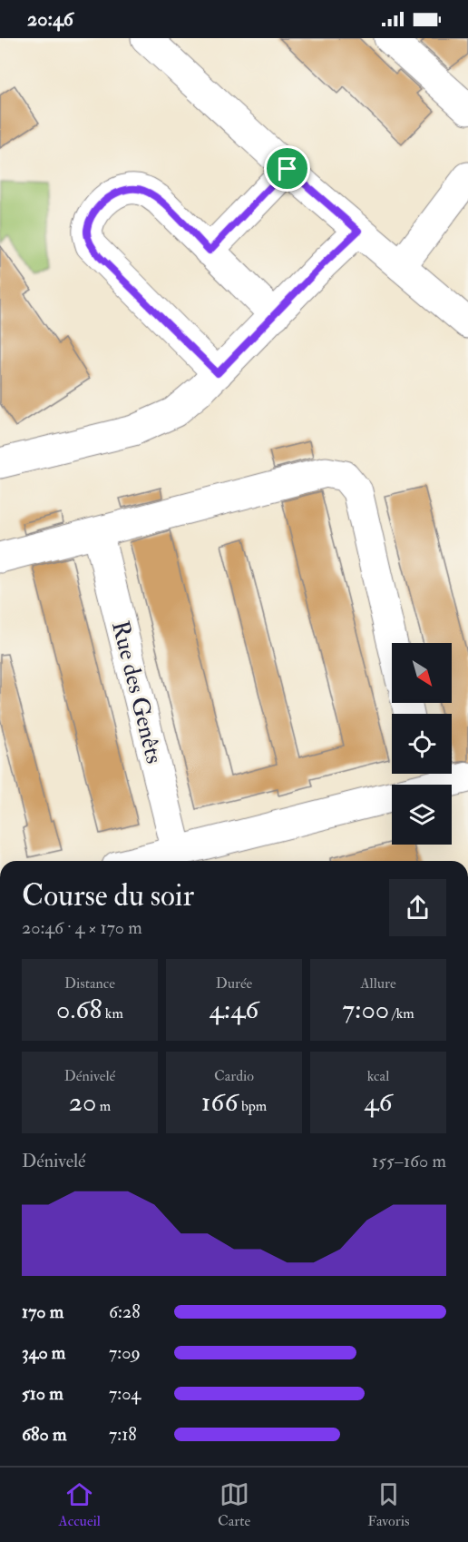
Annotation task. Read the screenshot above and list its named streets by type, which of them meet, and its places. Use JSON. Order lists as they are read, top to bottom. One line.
{"streets":{"street":["Rue des Genêts"]},"north":"bottom right","page":{"status":"20:46","heading":["Course du soir","20:46 · 4 × 170 m"],"stats":[["Distance","0.68 km"],["Durée","4:46"],["Allure","7:00 /km"],["Dénivelé","20 m"],["Cardio","166 bpm"],["kcal","46"]],"chart":["Dénivelé","155–160 m"],"list":[{"name":"170 m","note":"6:28"},{"name":"340 m","note":"7:09"},{"name":"510 m","note":"7:04"},{"name":"680 m","note":"7:18"}],"tabs":["Accueil","Carte","Favoris"]}}
